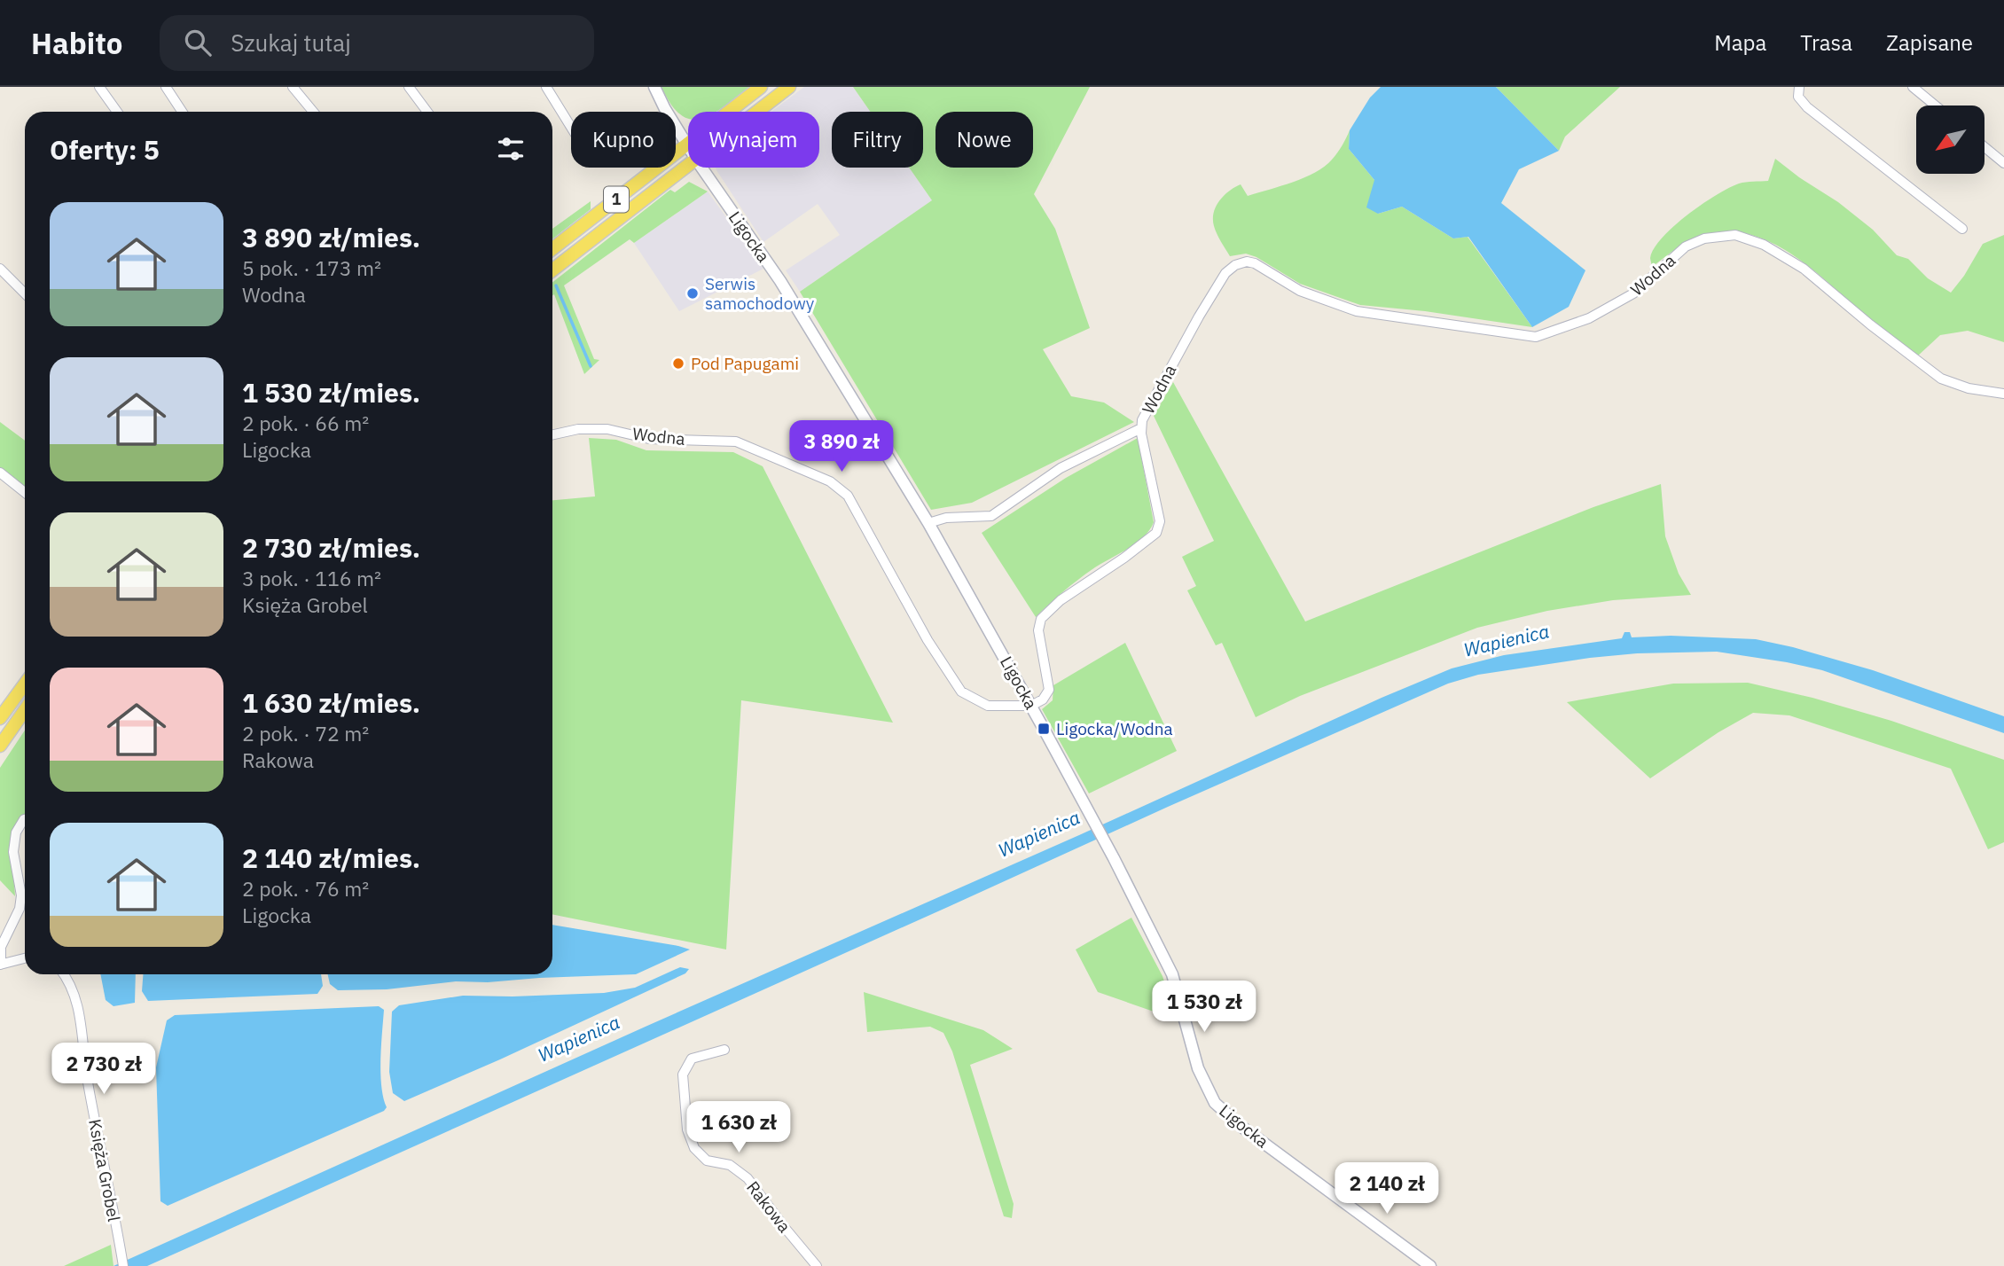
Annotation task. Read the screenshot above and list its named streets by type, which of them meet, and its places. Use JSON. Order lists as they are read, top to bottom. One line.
{"streets":{"main road":["1"],"street":["Ligocka","Wodna","Księża Grobel","Rakowa"]},"crossings":[["1","Ligocka"],["Ligocka","Wodna"]],"water":["Wapienica"],"places":{"other":["Serwis samochodowy","Pod Papugami"],"transit":["Ligocka/Wodna"]},"north":"bottom left","page":{"header":"Habito","search":"Szukaj tutaj","nav":["Mapa","Trasa","Zapisane"],"chip":["Kupno","Wynajem","Filtry","Nowe"],"heading":"Oferty: 5","list":[{"name":"3 890 zł/mies.","note":"5 pok. · 173 m² · Wodna"},{"name":"1 530 zł/mies.","note":"2 pok. · 66 m² · Ligocka"},{"name":"2 730 zł/mies.","note":"3 pok. · 116 m² · Księża Grobel"},{"name":"1 630 zł/mies.","note":"2 pok. · 72 m² · Rakowa"},{"name":"2 140 zł/mies.","note":"2 pok. · 76 m² · Ligocka"}],"price":["3 890 zł","1 530 zł","2 730 zł","1 630 zł","2 140 zł"]}}
